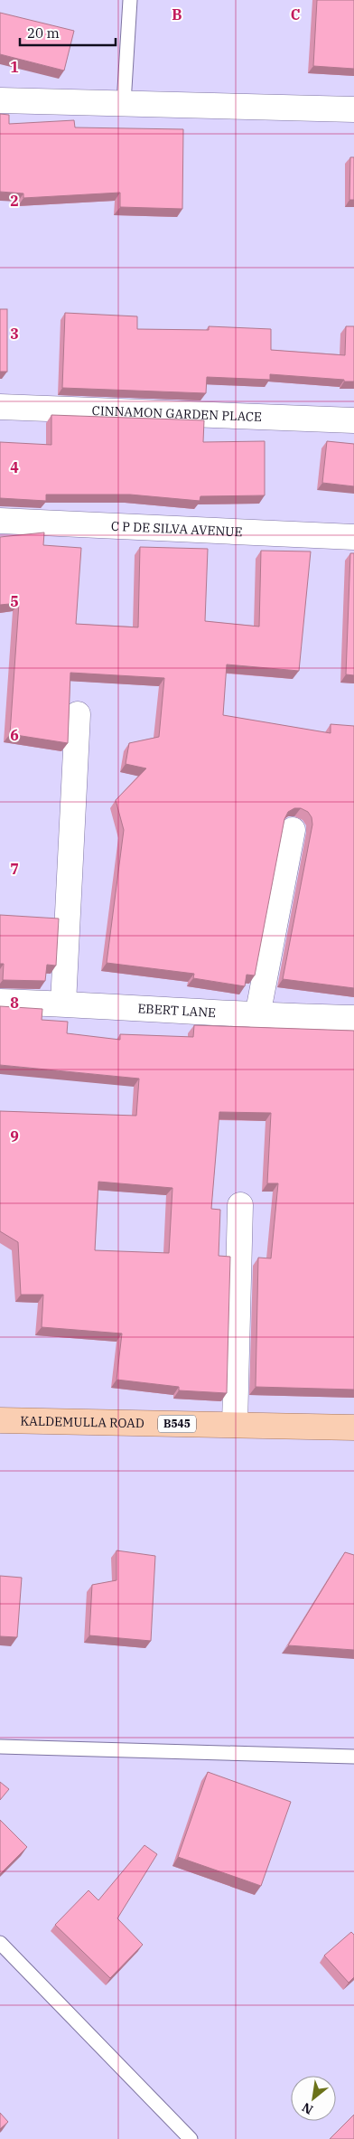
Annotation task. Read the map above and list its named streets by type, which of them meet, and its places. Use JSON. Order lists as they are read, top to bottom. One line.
{"streets":{"main road":["KALDEMULLA ROAD","B545"],"street":["CINNAMON GARDEN PLACE","C P DE SILVA AVENUE","EBERT LANE"]},"scale_bar":"20 m","north":"bottom left","grid":{"columns":["B","C"],"rows":["1","2","3","4","5","6","7","8","9"]}}
